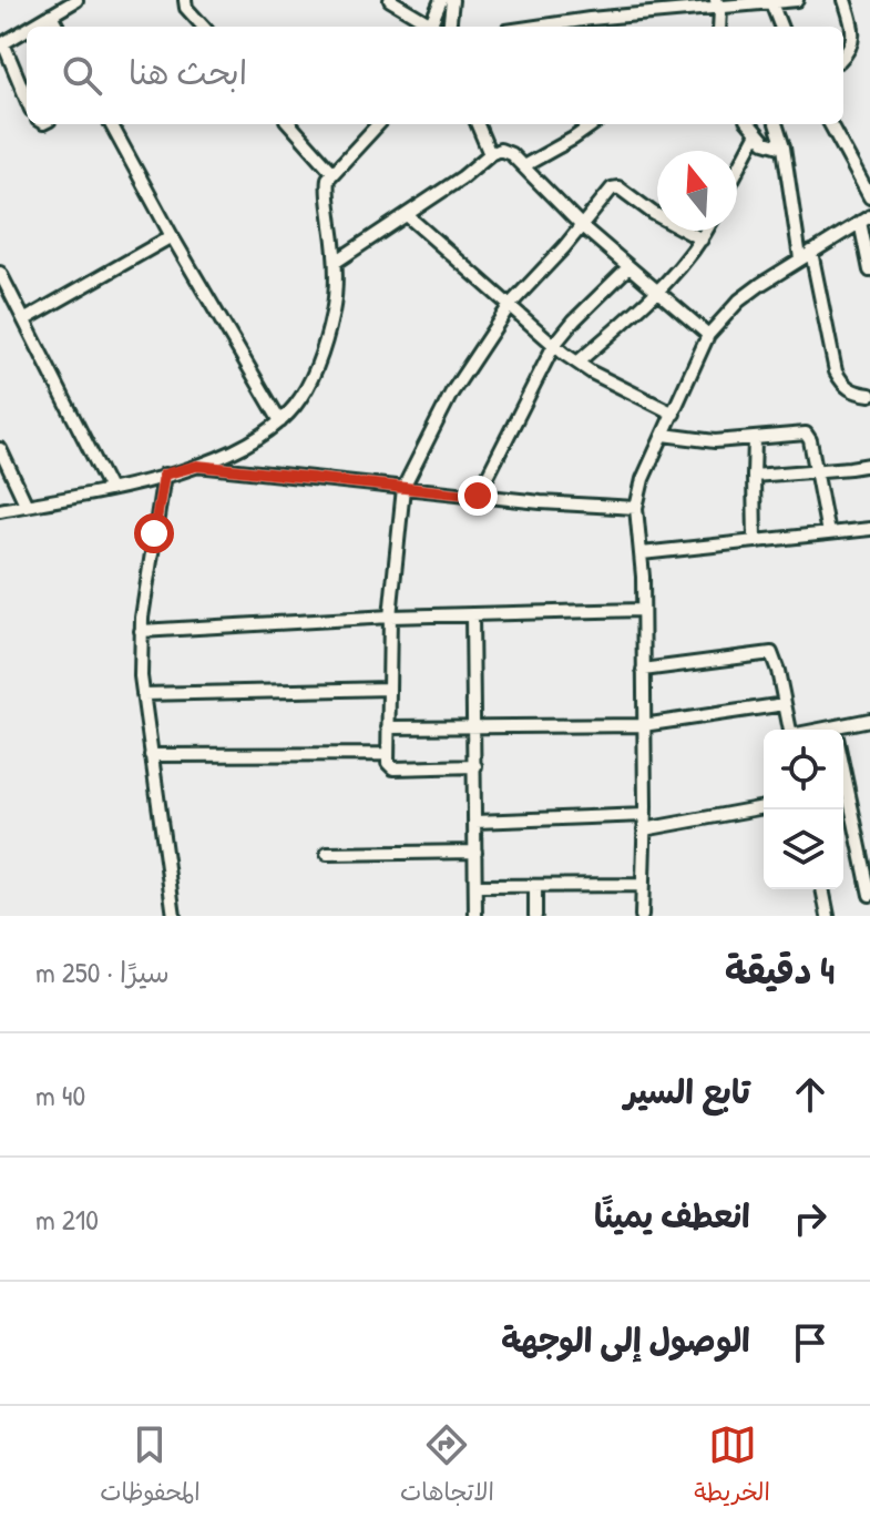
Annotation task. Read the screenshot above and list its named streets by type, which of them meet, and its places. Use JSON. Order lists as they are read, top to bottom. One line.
{"north":"top","page":{"search":"ابحث هنا","heading":["4 دقيقة","سيرًا · 250 m"],"list":[["تابع السير","40 m"],["انعطف يمينًا","210 m"],"الوصول إلى الوجهة"],"nav":["الخريطة","الاتجاهات","المحفوظات"]}}
